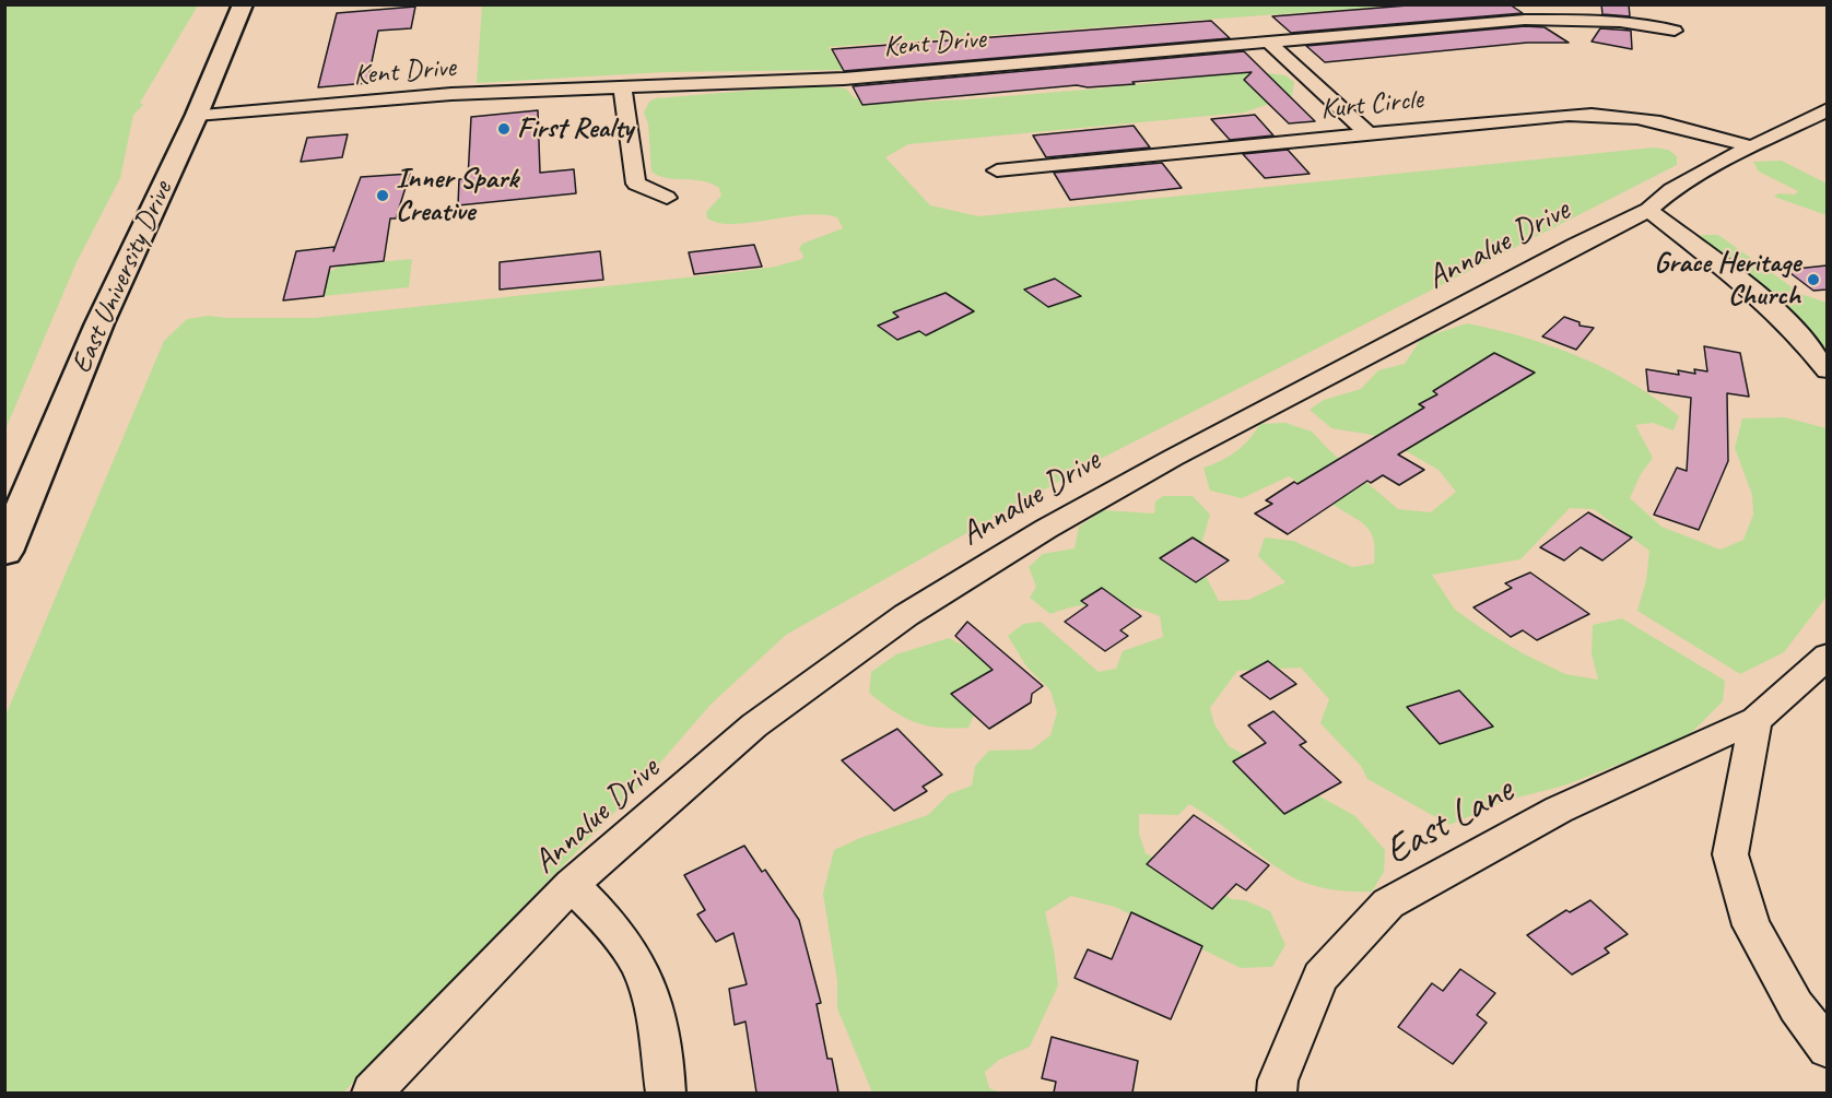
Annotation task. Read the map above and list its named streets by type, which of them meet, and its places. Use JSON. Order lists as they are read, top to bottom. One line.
{"streets":{"main road":["East University Drive"],"street":["Kent Drive","Kurt Circle","Annalue Drive","East Lane"]},"crossings":[["Kent Drive","East University Drive"],["Kurt Circle","Annalue Drive"]],"places":["First Realty","Inner Spark Creative","Grace Heritage Church"]}
